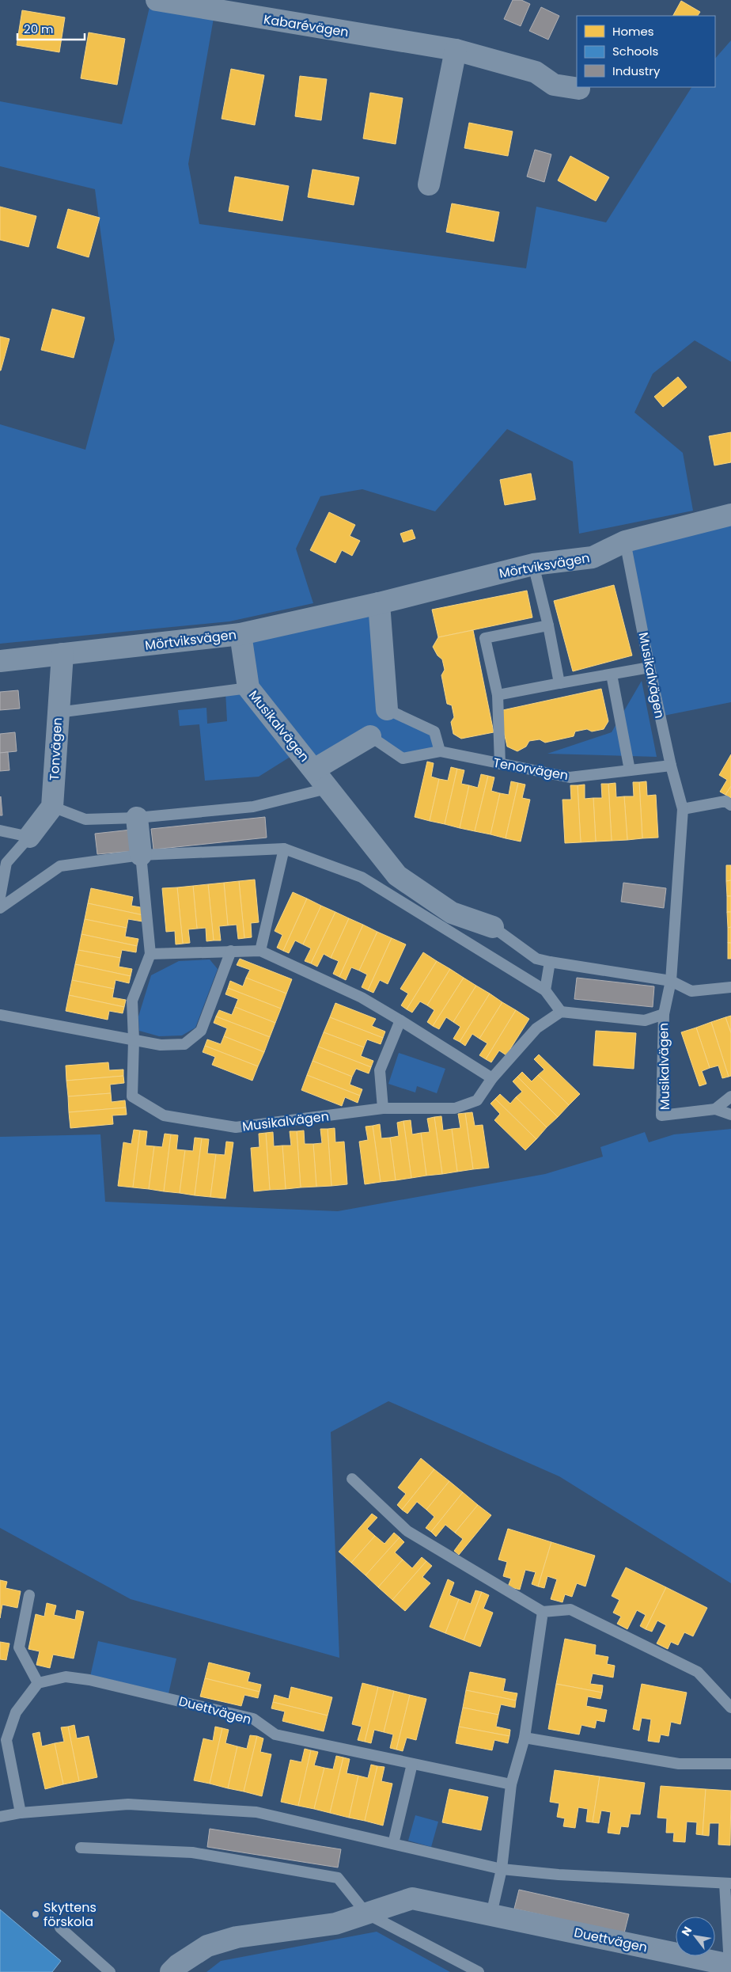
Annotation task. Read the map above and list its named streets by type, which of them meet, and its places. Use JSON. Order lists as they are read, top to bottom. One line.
{"streets":{"street":["Kabarévägen","Mörtviksvägen","Musikalvägen","Tonvägen","Duettvägen"],"lane":["Tenorvägen"]},"crossings":[["Mörtviksvägen","Musikalvägen"],["Mörtviksvägen","Tonvägen"],["Musikalvägen","Tenorvägen"]],"places":["Skyttens förskola"],"legend":["Homes","Schools","Industry"],"scale_bar":"20 m","north":"top left"}
